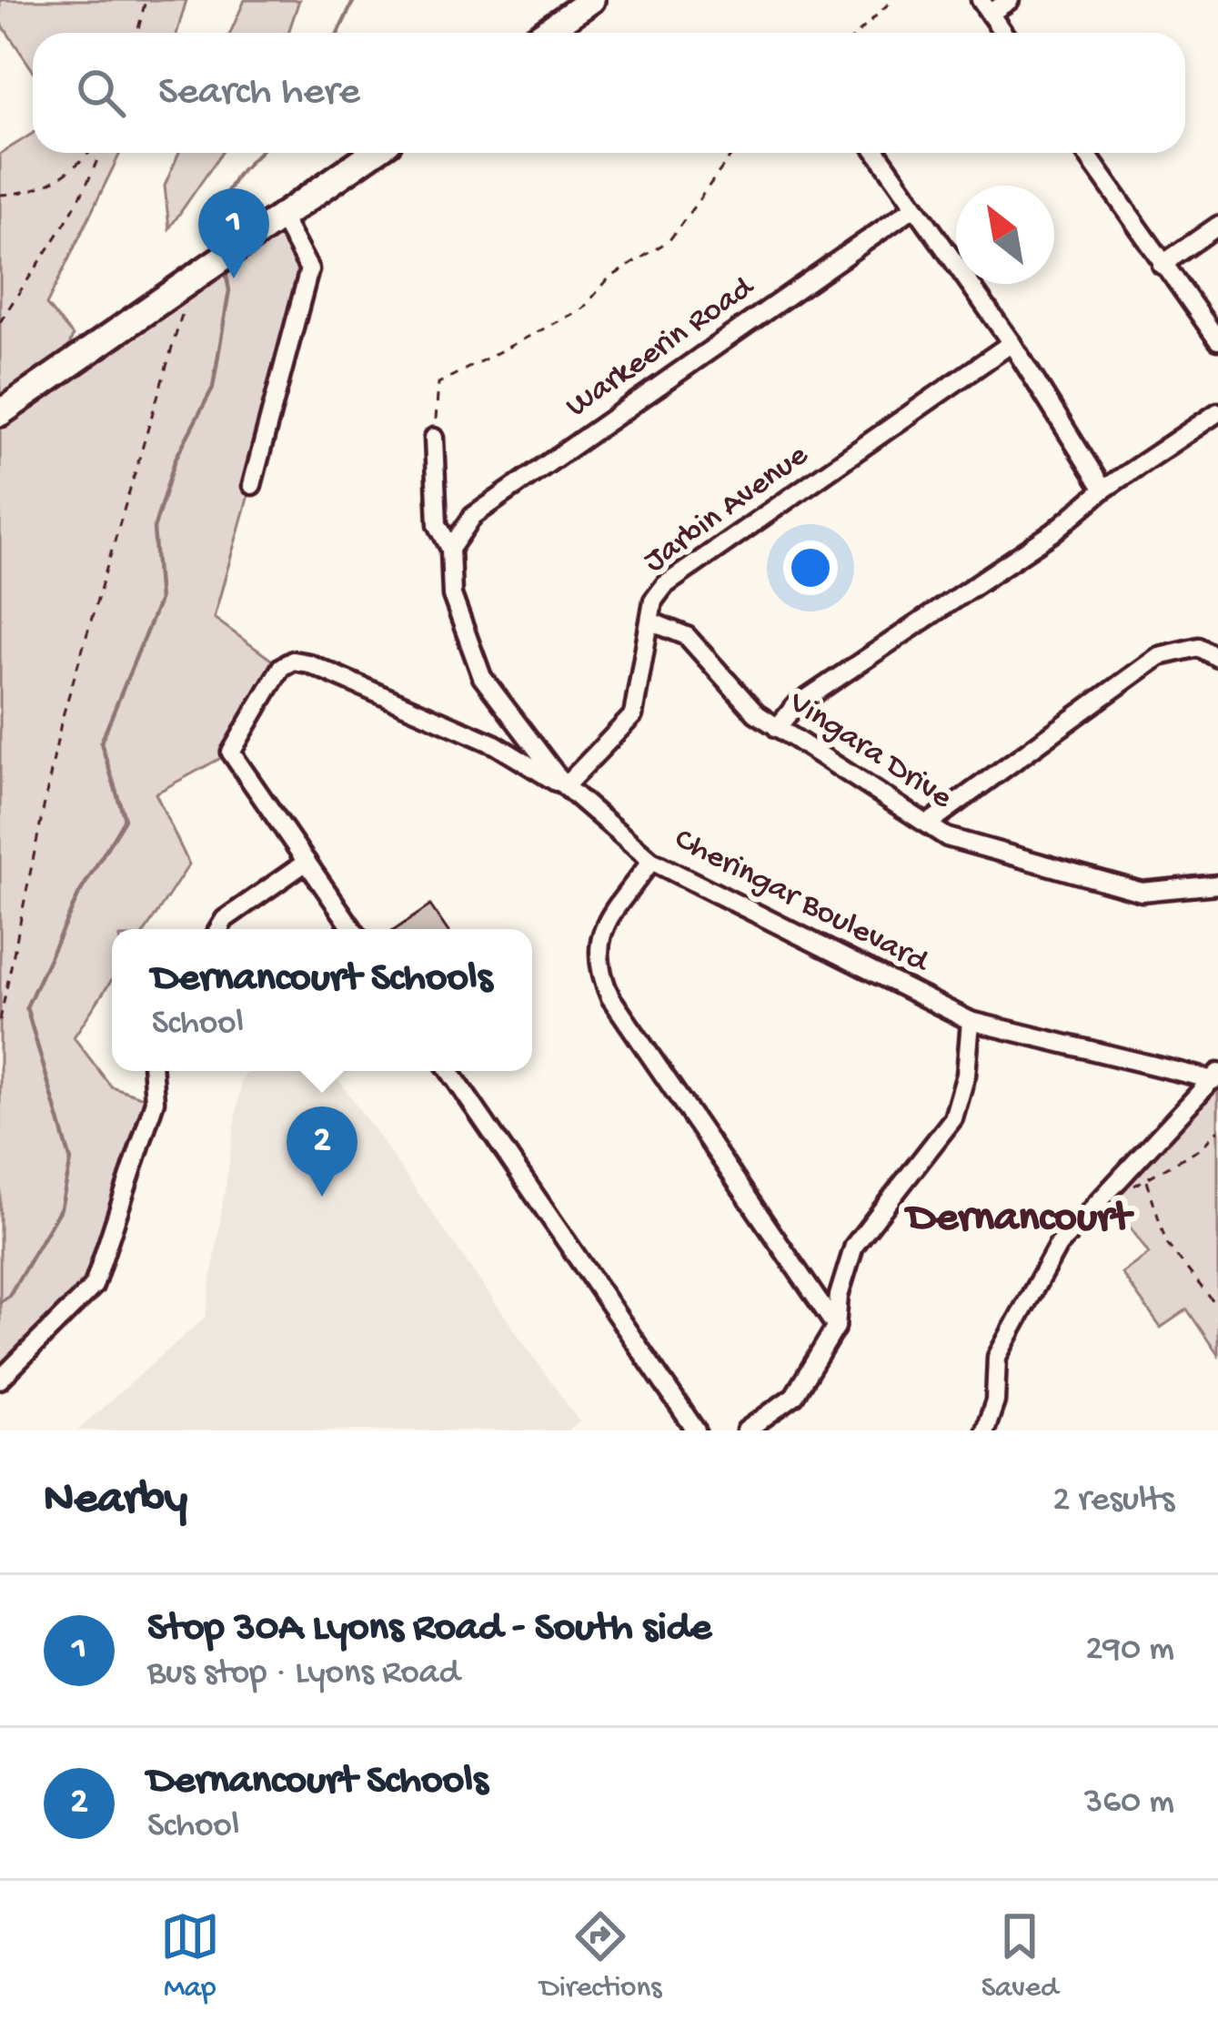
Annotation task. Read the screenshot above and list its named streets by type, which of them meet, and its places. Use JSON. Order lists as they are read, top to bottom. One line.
{"streets":{"street":["Warkeerin Road","Jarbin Avenue","Vingara Drive","Cheringar Boulevard"]},"crossings":[["Warkeerin Road","Cheringar Boulevard"],["Jarbin Avenue","Vingara Drive"],["Jarbin Avenue","Cheringar Boulevard"]],"districts":["Dernancourt"],"north":"top left","page":{"search":"Search here","pins":["1","2"],"popup":["Dernancourt Schools","School"],"heading":["Nearby","2 results"],"list":[{"mark":"1","name":"Stop 30A Lyons Road - South side","note":"Bus stop · Lyons Road","value":"290 m"},{"mark":"2","name":"Dernancourt Schools","note":"School","value":"360 m"}],"nav":["Map","Directions","Saved"]}}
